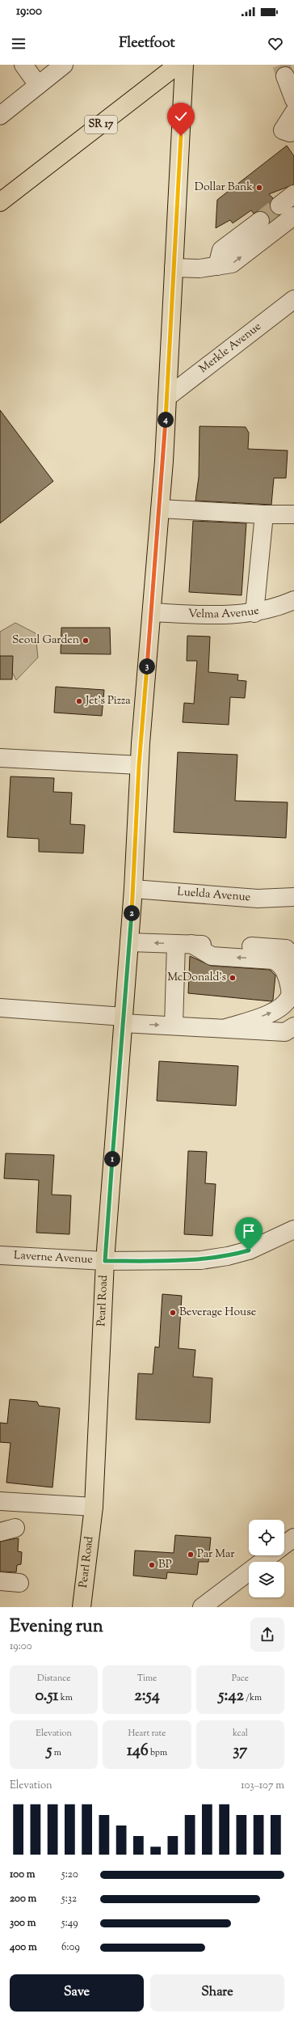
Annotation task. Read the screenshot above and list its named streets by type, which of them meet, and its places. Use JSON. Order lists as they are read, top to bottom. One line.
{"streets":{"main road":["SR 17","Pearl Road"],"street":["Merkle Avenue","Velma Avenue","Luelda Avenue","Laverne Avenue"]},"crossings":[["Merkle Avenue","Pearl Road"],["Velma Avenue","Pearl Road"],["Luelda Avenue","Pearl Road"],["Laverne Avenue","Pearl Road"]],"places":["Dollar Bank","Seoul Garden","Jet's Pizza","McDonald's","Beverage House","Par Mar","BP"],"page":{"status":"19:00","header":"Fleetfoot","pins":["4","3","2","1"],"heading":["Evening run","19:00"],"stats":[["Distance","0.51 km"],["Time","2:54"],["Pace","5:42 /km"],["Elevation","5 m"],["Heart rate","146 bpm"],["kcal","37"]],"chart":["Elevation","103–107 m"],"list":[{"name":"100 m","note":"5:20"},{"name":"200 m","note":"5:32"},{"name":"300 m","note":"5:49"},{"name":"400 m","note":"6:09"}],"buttons":["Save","Share"]}}
